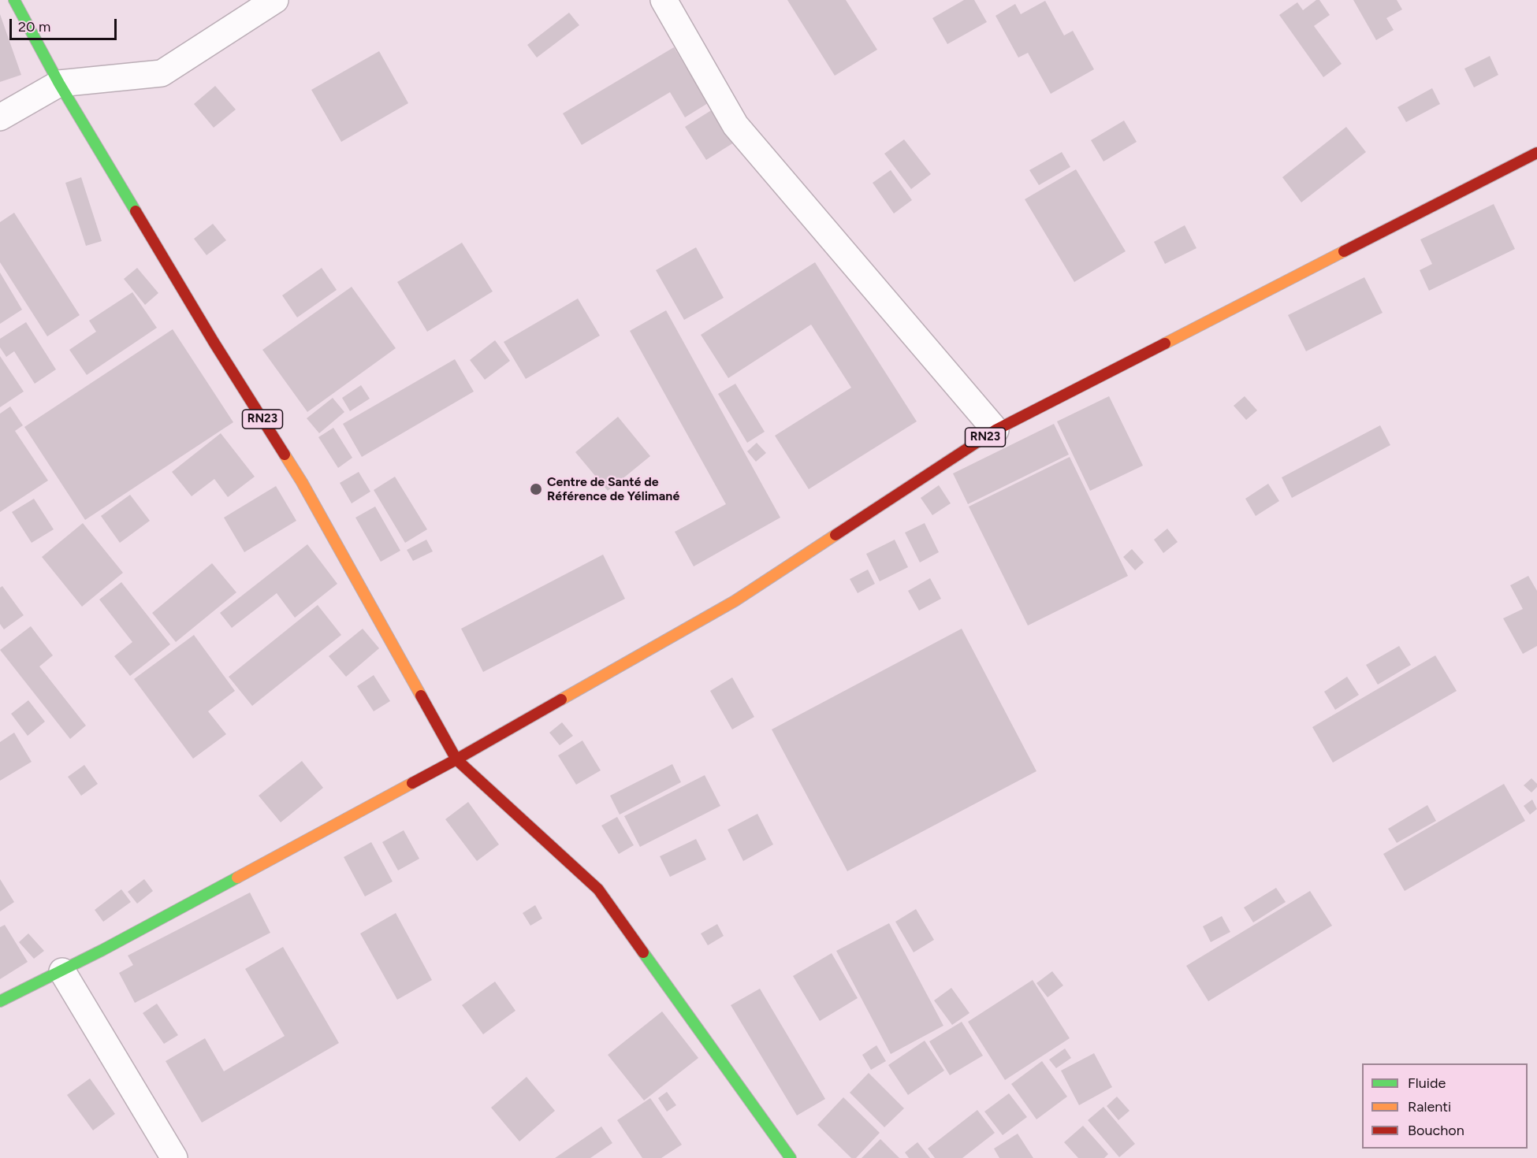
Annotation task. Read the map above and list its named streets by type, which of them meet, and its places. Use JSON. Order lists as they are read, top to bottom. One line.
{"streets":{"main road":["RN23"]},"places":["Centre de Santé de Référence de Yélimané"],"legend":["Fluide","Ralenti","Bouchon"],"scale_bar":"20 m"}
